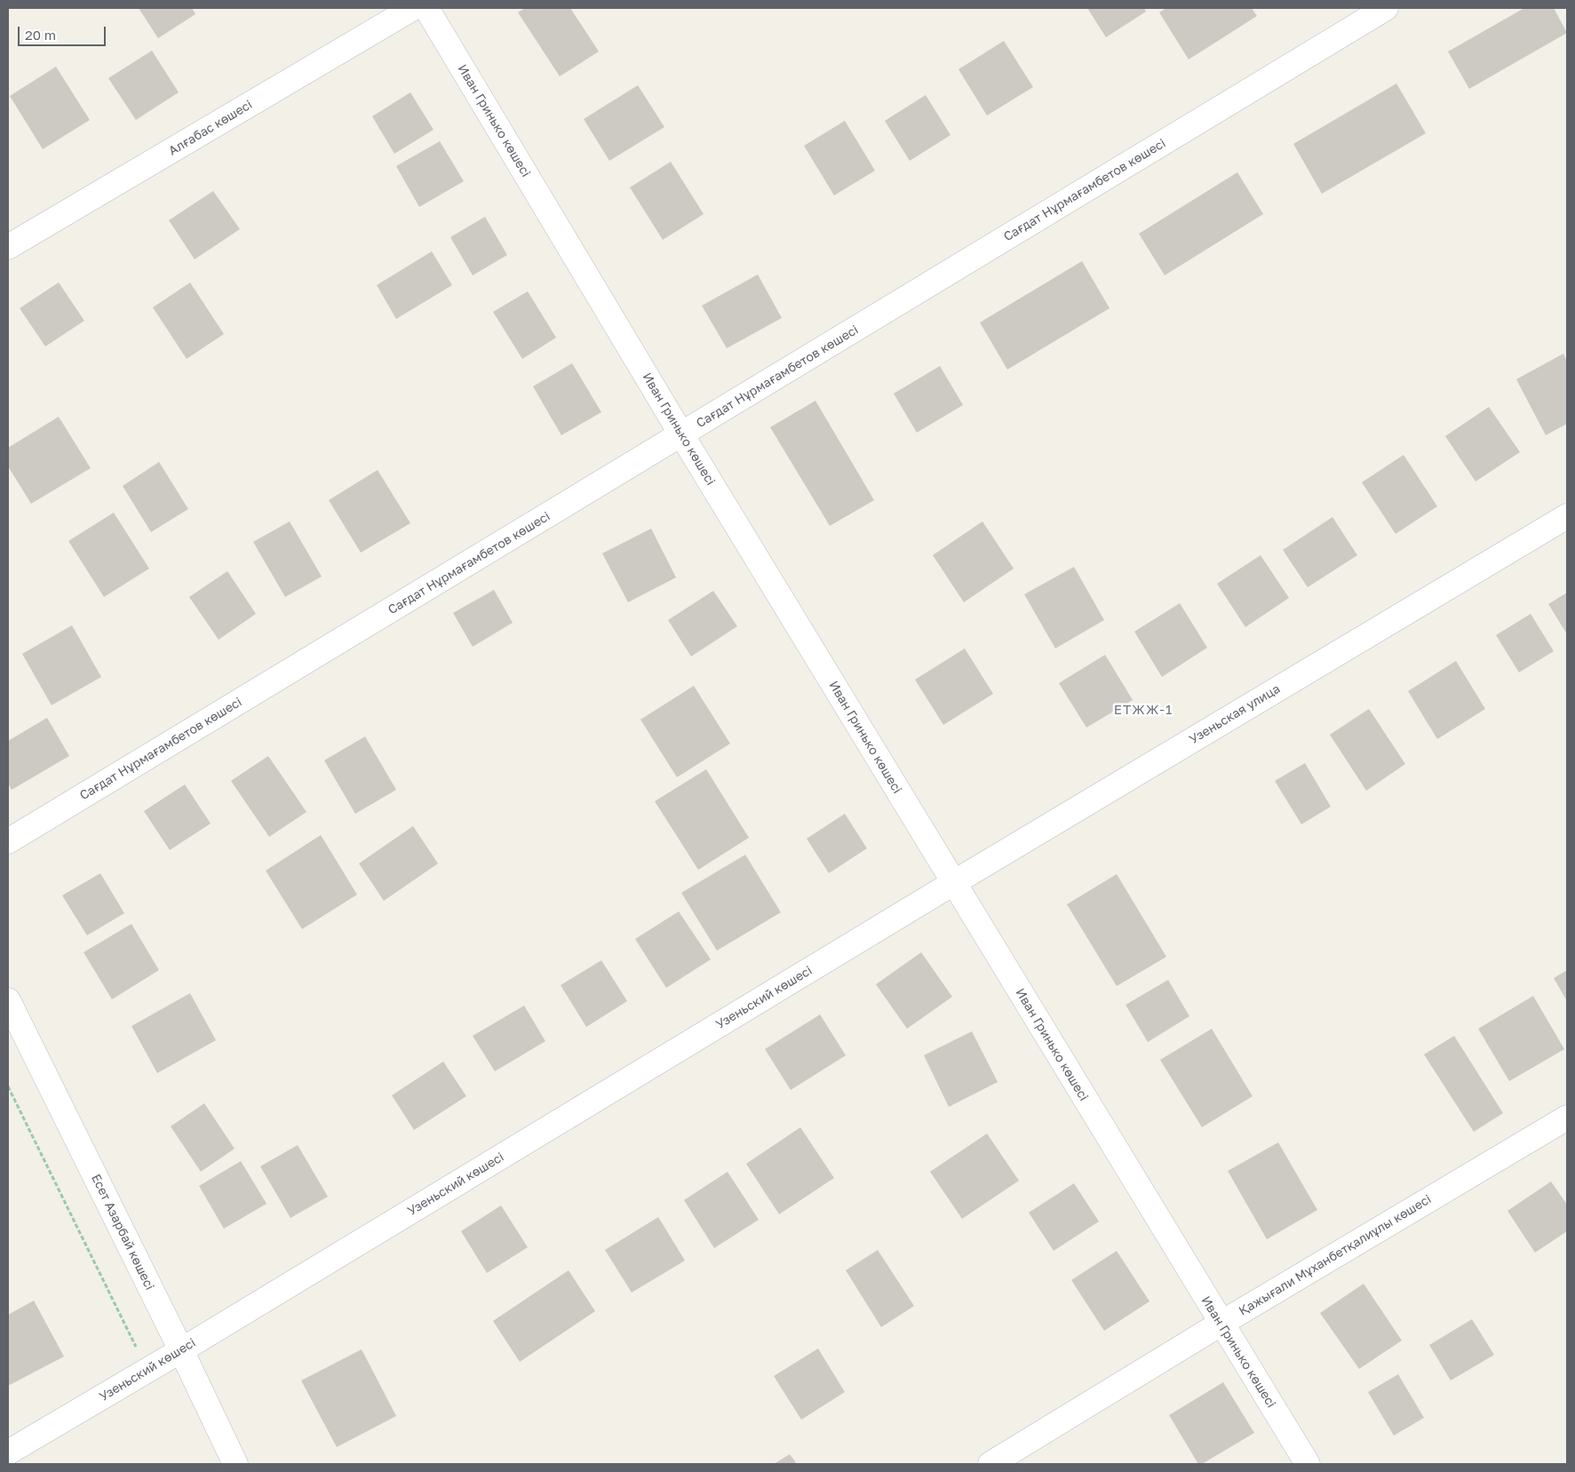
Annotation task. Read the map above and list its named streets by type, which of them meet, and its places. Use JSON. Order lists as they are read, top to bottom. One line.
{"streets":{"street":["Иван Гринько көшесі","Алғабас көшесі","Сағдат Нұрмағамбетов көшесі","Узеньская улица","Узеньский көшесі","Есет Азарбай көшесі","Қажығали Мұханбетқалиұлы көшесі"]},"crossings":[["Иван Гринько көшесі","Сағдат Нұрмағамбетов көшесі"],["Иван Гринько көшесі","Узеньская улица"],["Иван Гринько көшесі","Қажығали Мұханбетқалиұлы көшесі"],["Узеньская улица","Узеньский көшесі"],["Узеньский көшесі","Есет Азарбай көшесі"]],"districts":["ЕТЖЖ-1"],"scale_bar":"20 m"}
